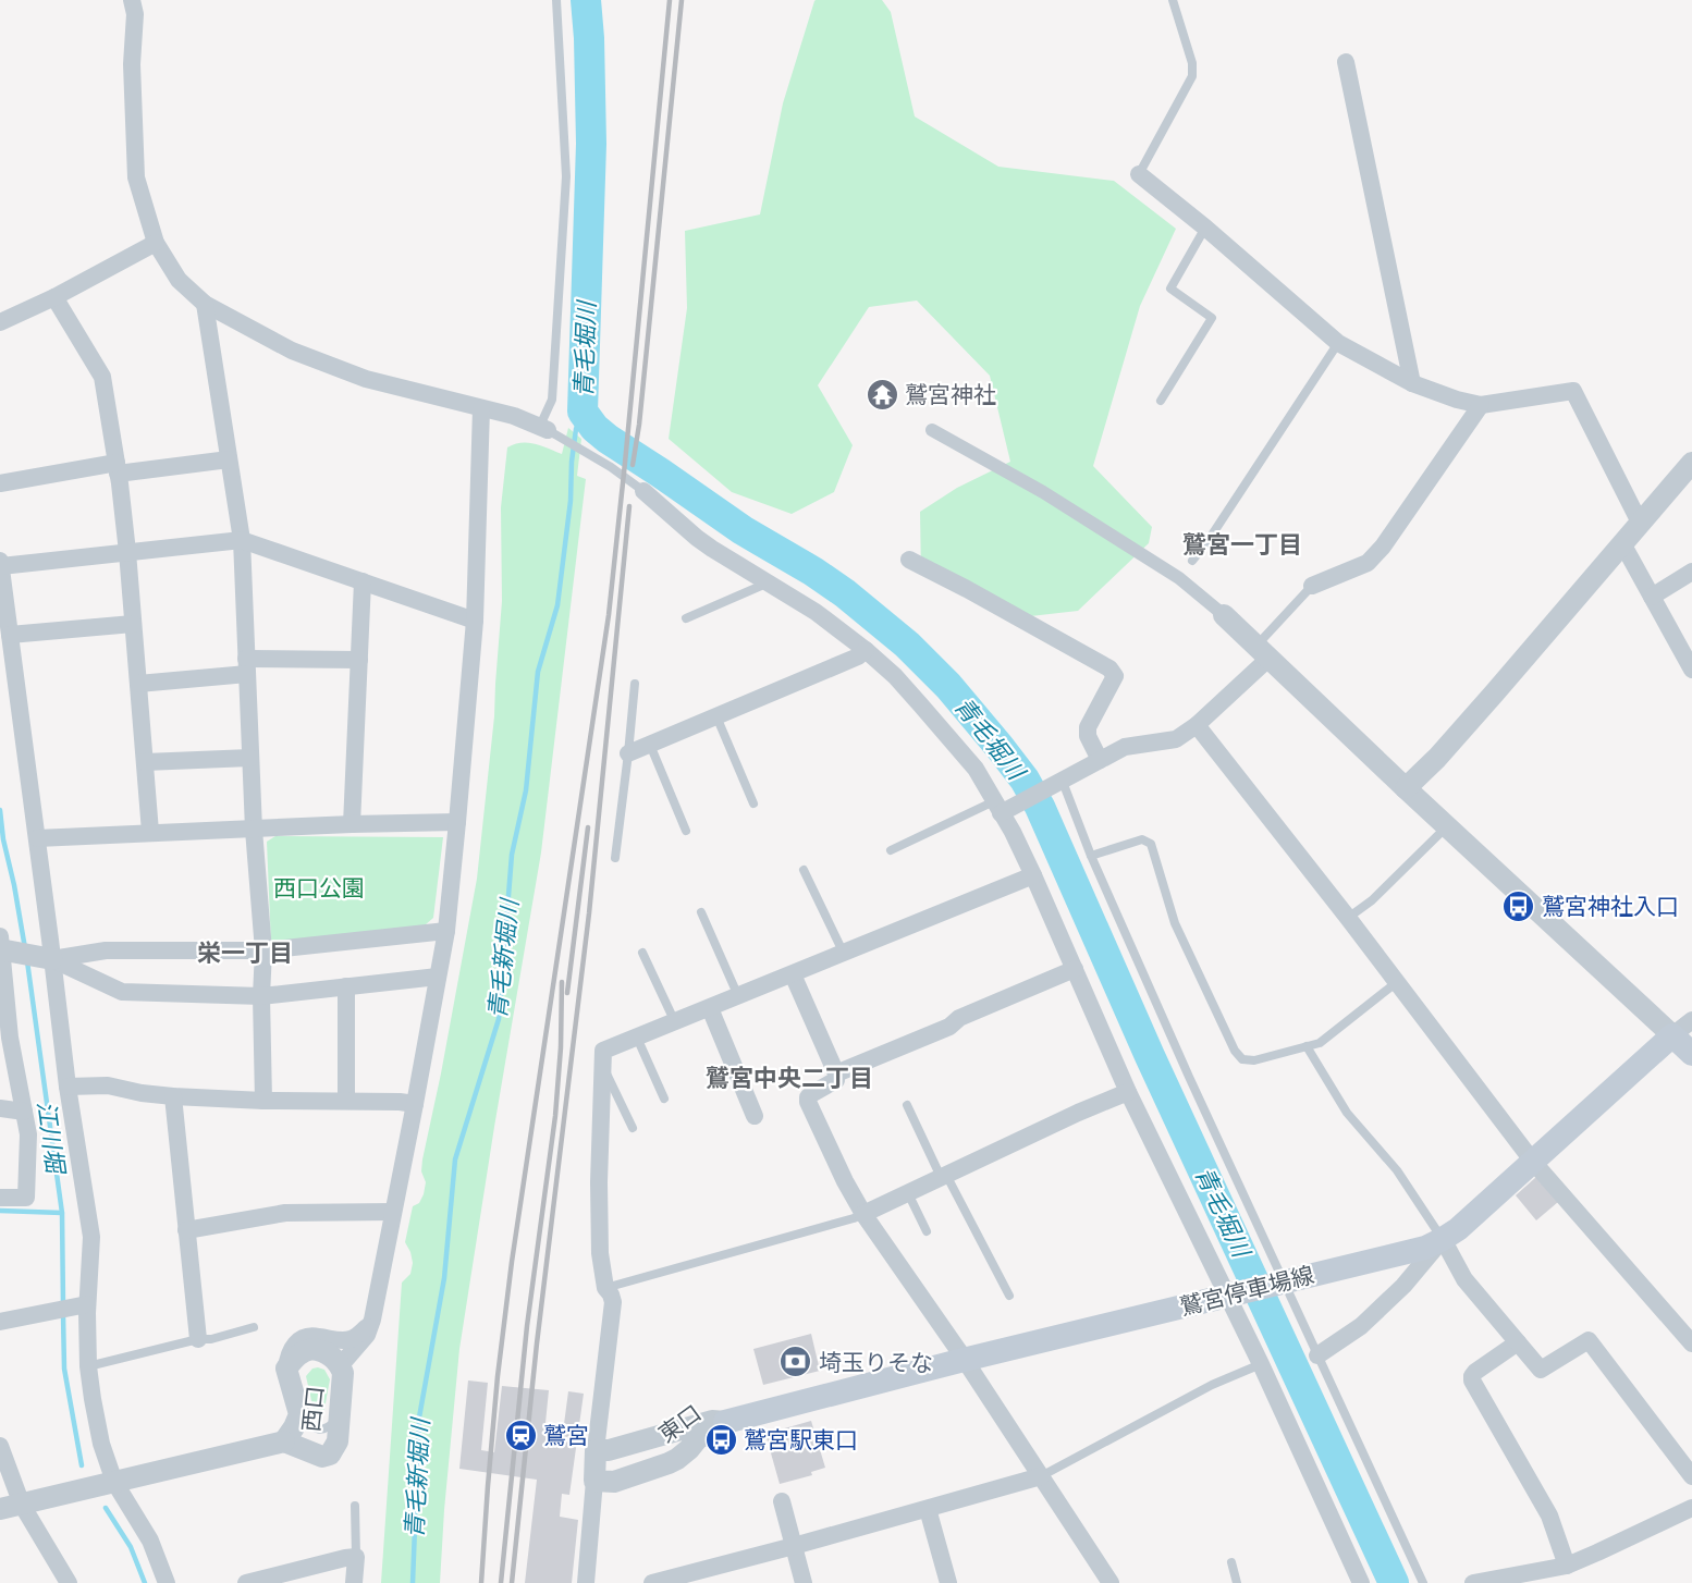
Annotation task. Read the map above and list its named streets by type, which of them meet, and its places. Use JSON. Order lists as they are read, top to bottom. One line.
{"streets":{"main road":["鷲宮停車場線"],"street":["西口","東口"]},"crossings":[["鷲宮停車場線","東口"]],"districts":["鷲宮一丁目","栄一丁目","鷲宮中央二丁目"],"water":["青毛堀川","青毛新堀川","江川堀"],"parks":["西口公園"],"places":{"temple":["鷲宮神社"],"bus stop":["鷲宮神社入口","鷲宮駅東口"],"bank":["埼玉りそな"],"station":["鷲宮"]}}
